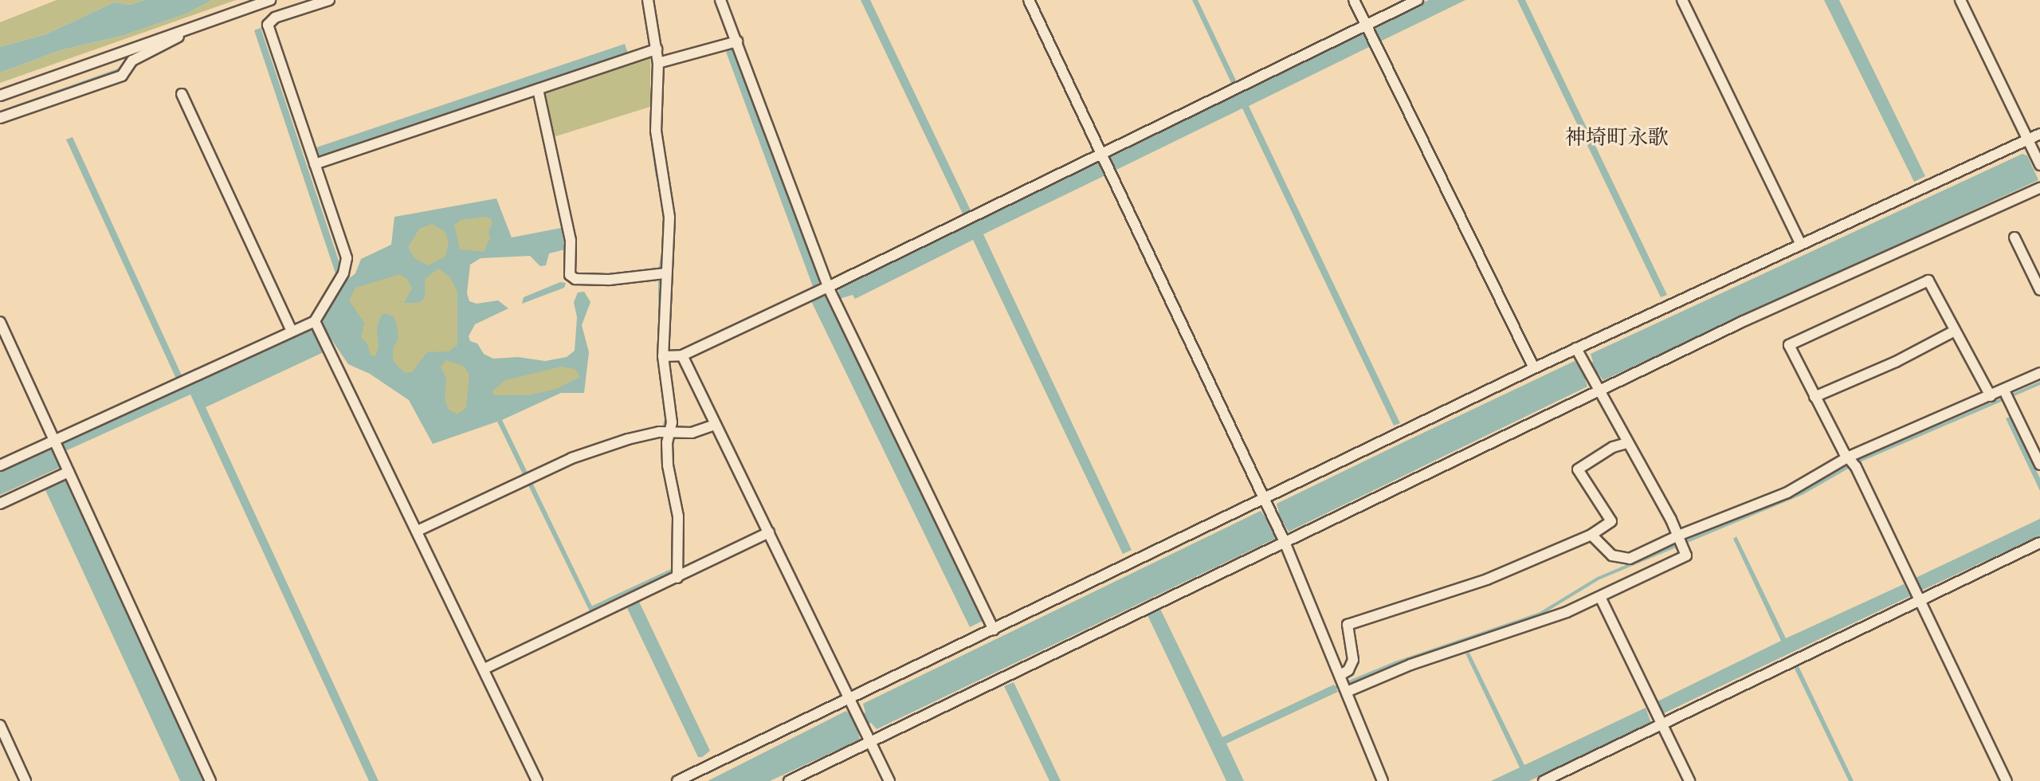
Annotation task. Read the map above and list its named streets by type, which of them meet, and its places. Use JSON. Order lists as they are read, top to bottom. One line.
{"districts":["神埼町永歌"]}
